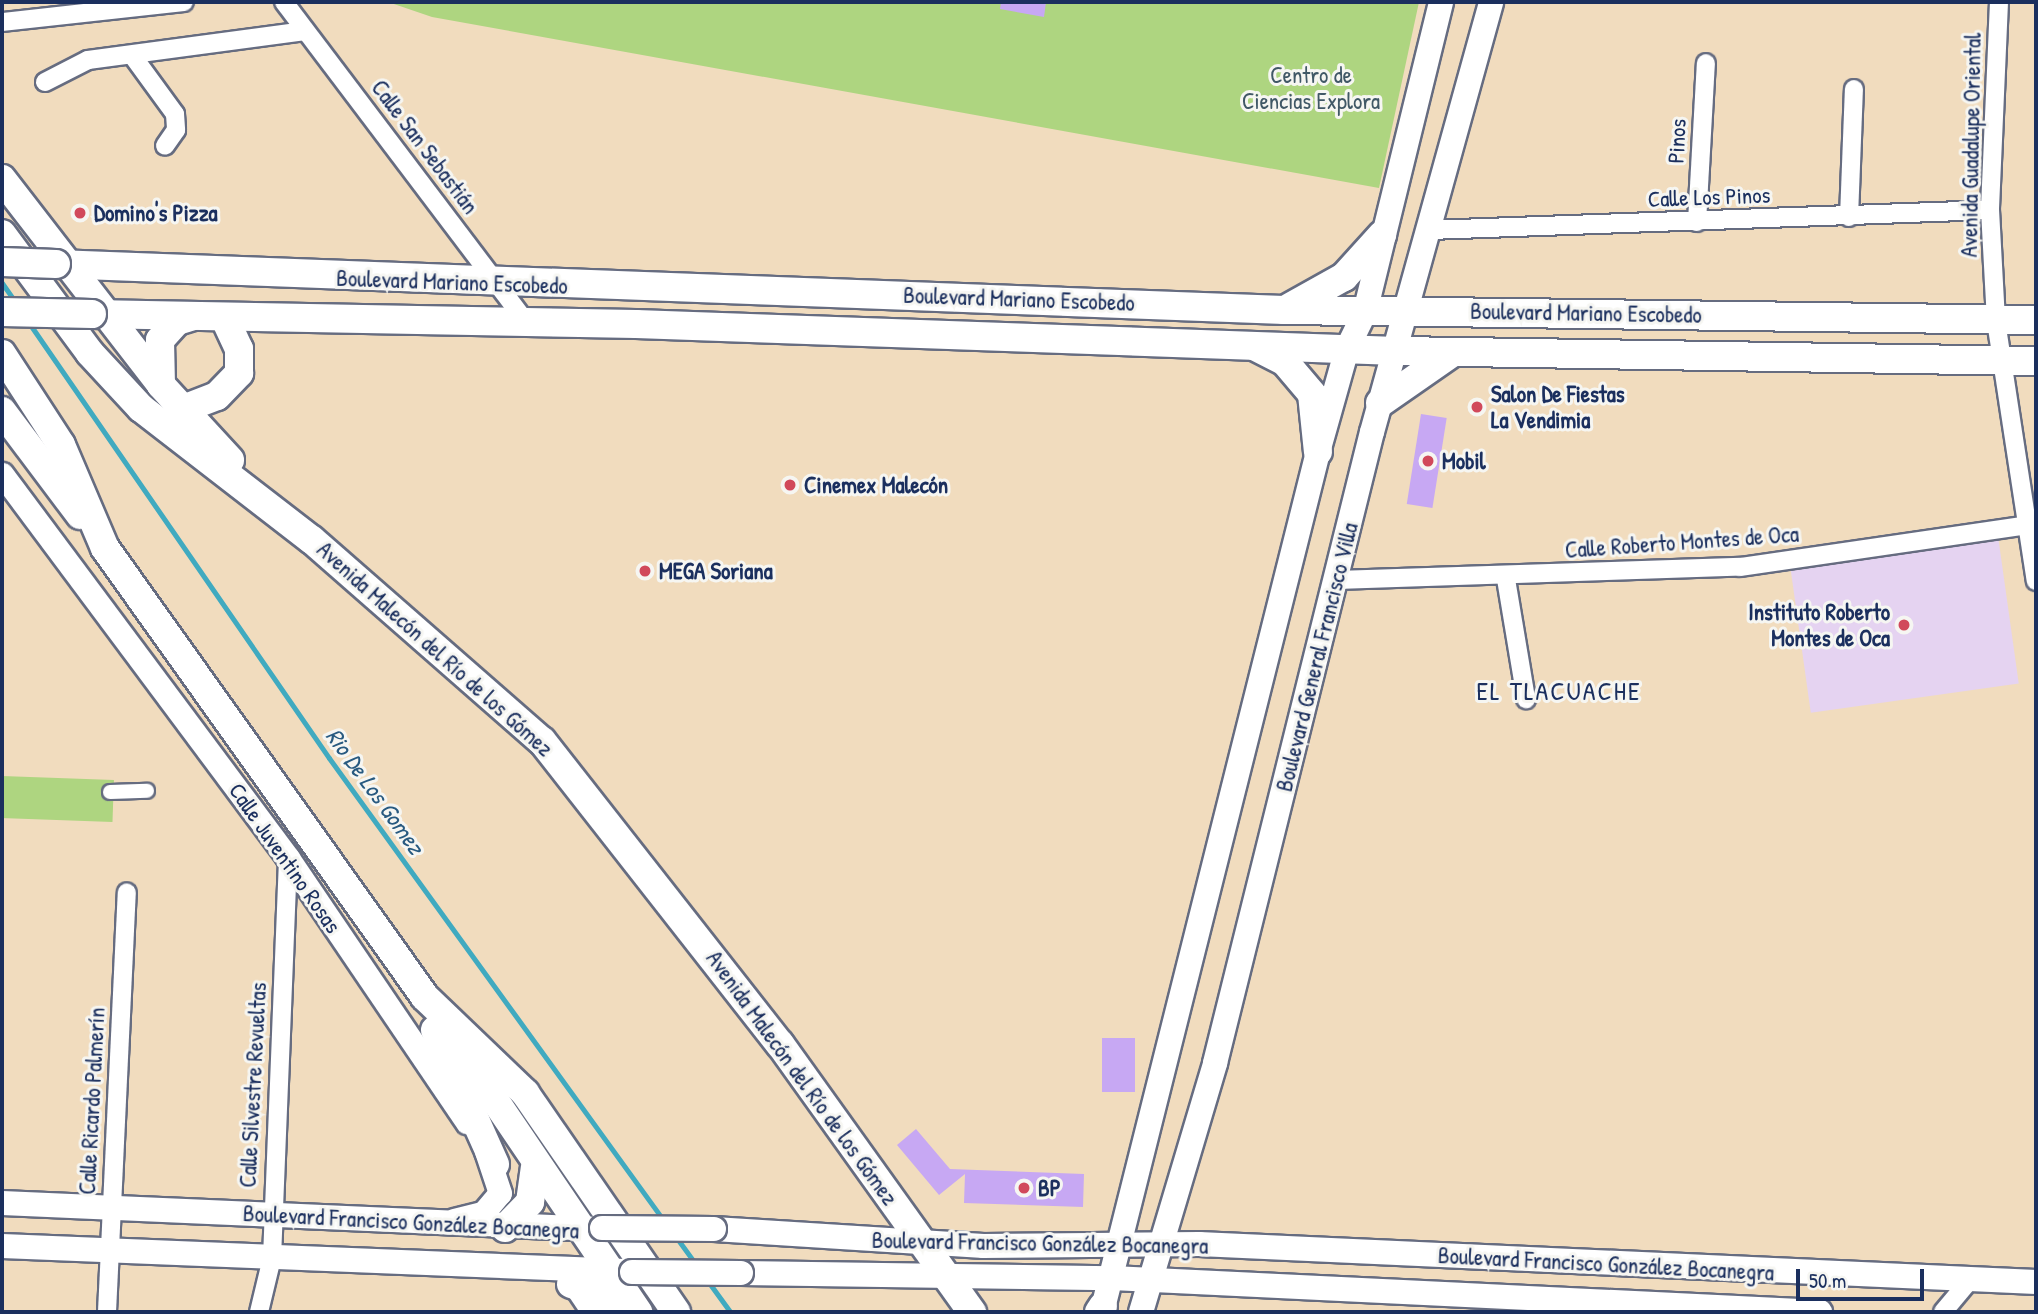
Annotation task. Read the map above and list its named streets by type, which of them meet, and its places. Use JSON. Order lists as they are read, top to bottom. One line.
{"streets":{"main road":["Boulevard Mariano Escobedo","Avenida Malecón del Río de los Gómez","Boulevard General Francisco Villa","Boulevard Francisco González Bocanegra"],"street":["Pinos","Avenida Guadalupe Oriental","Calle San Sebastián","Calle Los Pinos","Calle Roberto Montes de Oca","Calle Juventino Rosas","Calle Silvestre Revueltas","Calle Ricardo Palmerín"]},"crossings":[["Pinos","Calle Los Pinos"],["Avenida Guadalupe Oriental","Calle Los Pinos"],["Avenida Guadalupe Oriental","Boulevard Mariano Escobedo"],["Avenida Guadalupe Oriental","Calle Roberto Montes de Oca"],["Calle San Sebastián","Boulevard Mariano Escobedo"],["Calle Los Pinos","Boulevard General Francisco Villa"],["Boulevard Mariano Escobedo","Boulevard General Francisco Villa"],["Calle Roberto Montes de Oca","Boulevard General Francisco Villa"],["Avenida Malecón del Río de los Gómez","Boulevard Francisco González Bocanegra"],["Boulevard General Francisco Villa","Boulevard Francisco González Bocanegra"],["Calle Juventino Rosas","Calle Silvestre Revueltas"],["Calle Juventino Rosas","Boulevard Francisco González Bocanegra"],["Calle Silvestre Revueltas","Boulevard Francisco González Bocanegra"],["Calle Ricardo Palmerín","Boulevard Francisco González Bocanegra"]],"districts":["EL TLACUACHE"],"water":["Rio De Los Gomez"],"parks":["Centro de Ciencias Explora"],"places":["Domino's Pizza","Salon De Fiestas La Vendimia","Mobil","Cinemex Malecón","MEGA Soriana","Instituto Roberto Montes de Oca","BP"],"scale_bar":"50 m"}
